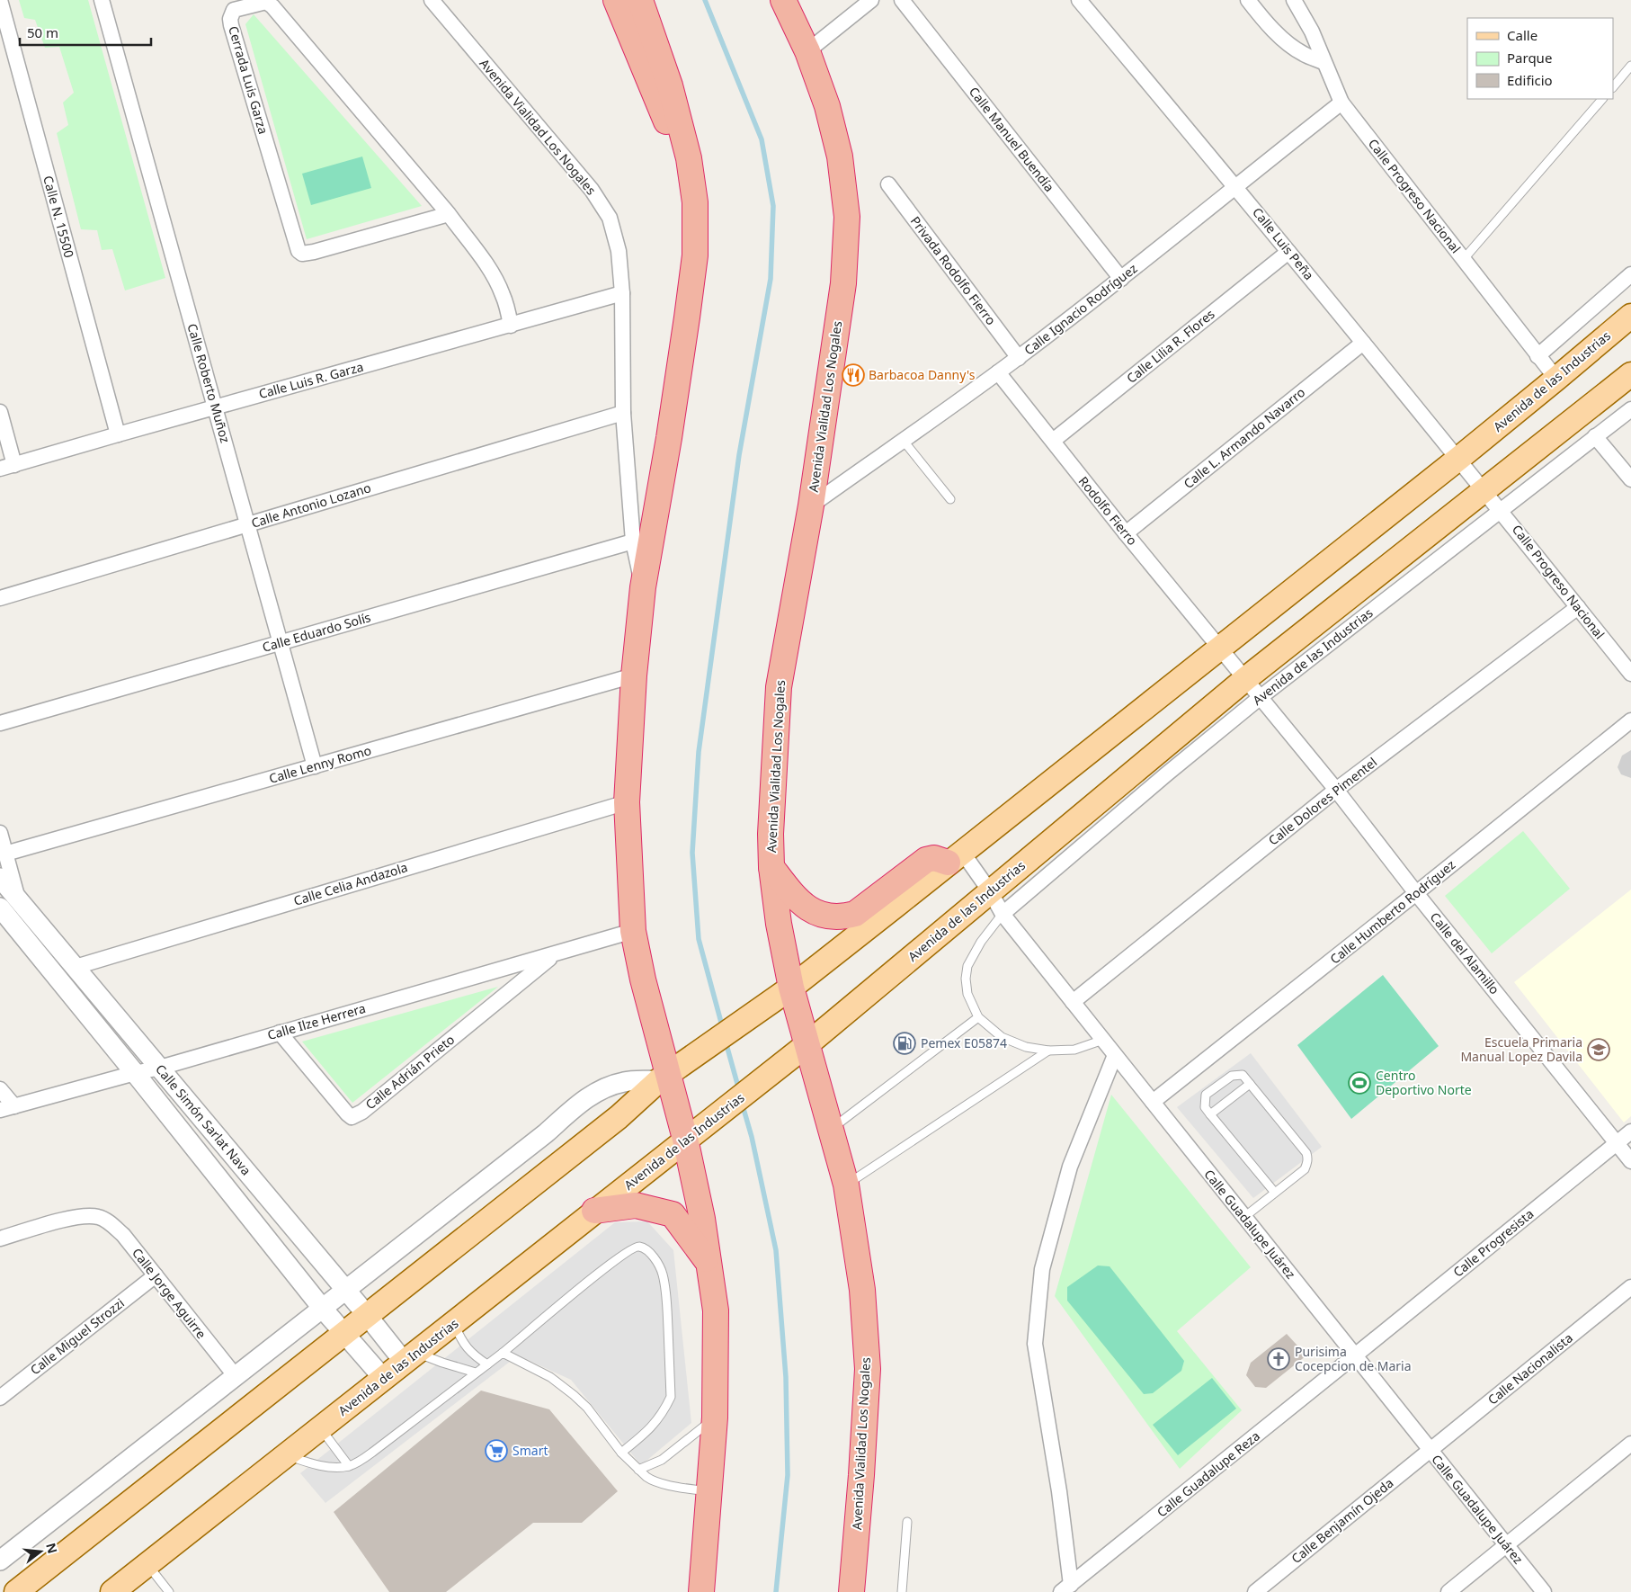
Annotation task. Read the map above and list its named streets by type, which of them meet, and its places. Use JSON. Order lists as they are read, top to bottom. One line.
{"streets":{"highway":["Avenida Vialidad Los Nogales"],"main road":["Avenida de las Industrias"],"street":["Cerrada Luis Garza","Calle Manuel Buendía","Calle Progreso Nacional","Calle N. 15500","Calle Luis Peña","Privada Rodolfo Fierro","Calle Ignacio Rodríguez","Calle Lilia R. Flores","Calle Luis R. Garza","Calle Roberto Muñoz","Calle L. Armando Navarro","Calle Antonio Lozano","Rodolfo Fierro","Calle Eduardo Solís","Calle Lenny Romo","Calle Dolores Pimentel","Calle Celia Andazola","Calle Humberto Rodríguez","Calle del Alamillo","Calle Ilze Herrera","Calle Adrián Prieto","Calle Simón Sarlat Nava","Calle Guadalupe Juárez","Calle Progresista","Calle Jorge Aguirre","Calle Miguel Strozzi","Calle Nacionalista","Calle Guadalupe Reza","Calle Benjamín Ojeda"]},"crossings":[["Cerrada Luis Garza","Calle Luis R. Garza"],["Avenida Vialidad Los Nogales","Calle Ignacio Rodríguez"],["Avenida Vialidad Los Nogales","Calle Luis R. Garza"],["Avenida Vialidad Los Nogales","Avenida de las Industrias"],["Avenida Vialidad Los Nogales","Calle Antonio Lozano"],["Avenida Vialidad Los Nogales","Calle Eduardo Solís"],["Avenida Vialidad Los Nogales","Calle Lenny Romo"],["Avenida Vialidad Los Nogales","Calle Celia Andazola"],["Avenida Vialidad Los Nogales","Calle Ilze Herrera"],["Calle Manuel Buendía","Calle Ignacio Rodríguez"],["Calle Progreso Nacional","Calle Luis Peña"],["Calle Progreso Nacional","Calle Ignacio Rodríguez"],["Calle Progreso Nacional","Avenida de las Industrias"],["Calle Progreso Nacional","Calle Dolores Pimentel"],["Calle N. 15500","Calle Luis R. Garza"],["Calle Luis Peña","Calle Ignacio Rodríguez"],["Calle Luis Peña","Calle Lilia R. Flores"],["Calle Luis Peña","Avenida de las Industrias"],["Calle Luis Peña","Calle L. Armando Navarro"],["Privada Rodolfo Fierro","Calle Ignacio Rodríguez"],["Calle Ignacio Rodríguez","Rodolfo Fierro"],["Calle Lilia R. Flores","Rodolfo Fierro"],["Calle Luis R. Garza","Calle Roberto Muñoz"],["Avenida de las Industrias","Rodolfo Fierro"],["Avenida de las Industrias","Calle del Alamillo"],["Avenida de las Industrias","Calle Simón Sarlat Nava"],["Avenida de las Industrias","Calle Guadalupe Juárez"],["Calle Roberto Muñoz","Calle Antonio Lozano"],["Calle Roberto Muñoz","Calle Eduardo Solís"],["Calle Roberto Muñoz","Calle Lenny Romo"],["Calle L. Armando Navarro","Rodolfo Fierro"],["Calle Dolores Pimentel","Calle del Alamillo"],["Calle Dolores Pimentel","Calle Guadalupe Juárez"],["Calle Celia Andazola","Calle Simón Sarlat Nava"],["Calle Humberto Rodríguez","Calle del Alamillo"],["Calle Humberto Rodríguez","Calle Guadalupe Juárez"],["Calle del Alamillo","Calle Progresista"],["Calle Ilze Herrera","Calle Adrián Prieto"],["Calle Ilze Herrera","Calle Simón Sarlat Nava"],["Calle Guadalupe Juárez","Calle Progresista"],["Calle Guadalupe Juárez","Calle Nacionalista"],["Calle Guadalupe Juárez","Calle Guadalupe Reza"],["Calle Guadalupe Juárez","Calle Benjamín Ojeda"],["Calle Progresista","Calle Guadalupe Reza"],["Calle Jorge Aguirre","Calle Miguel Strozzi"],["Calle Nacionalista","Calle Benjamín Ojeda"]],"places":{"restaurant":["Barbacoa Danny's"],"fuel station":["Pemex E05874"],"school or university":["Escuela Primaria Manual Lopez Davila"],"sports":["Centro Deportivo Norte"],"church":["Purisima Cocepcion de Maria"],"supermarket":["Smart"]},"legend":["Calle","Parque","Edificio"],"scale_bar":"50 m","north":"right"}
